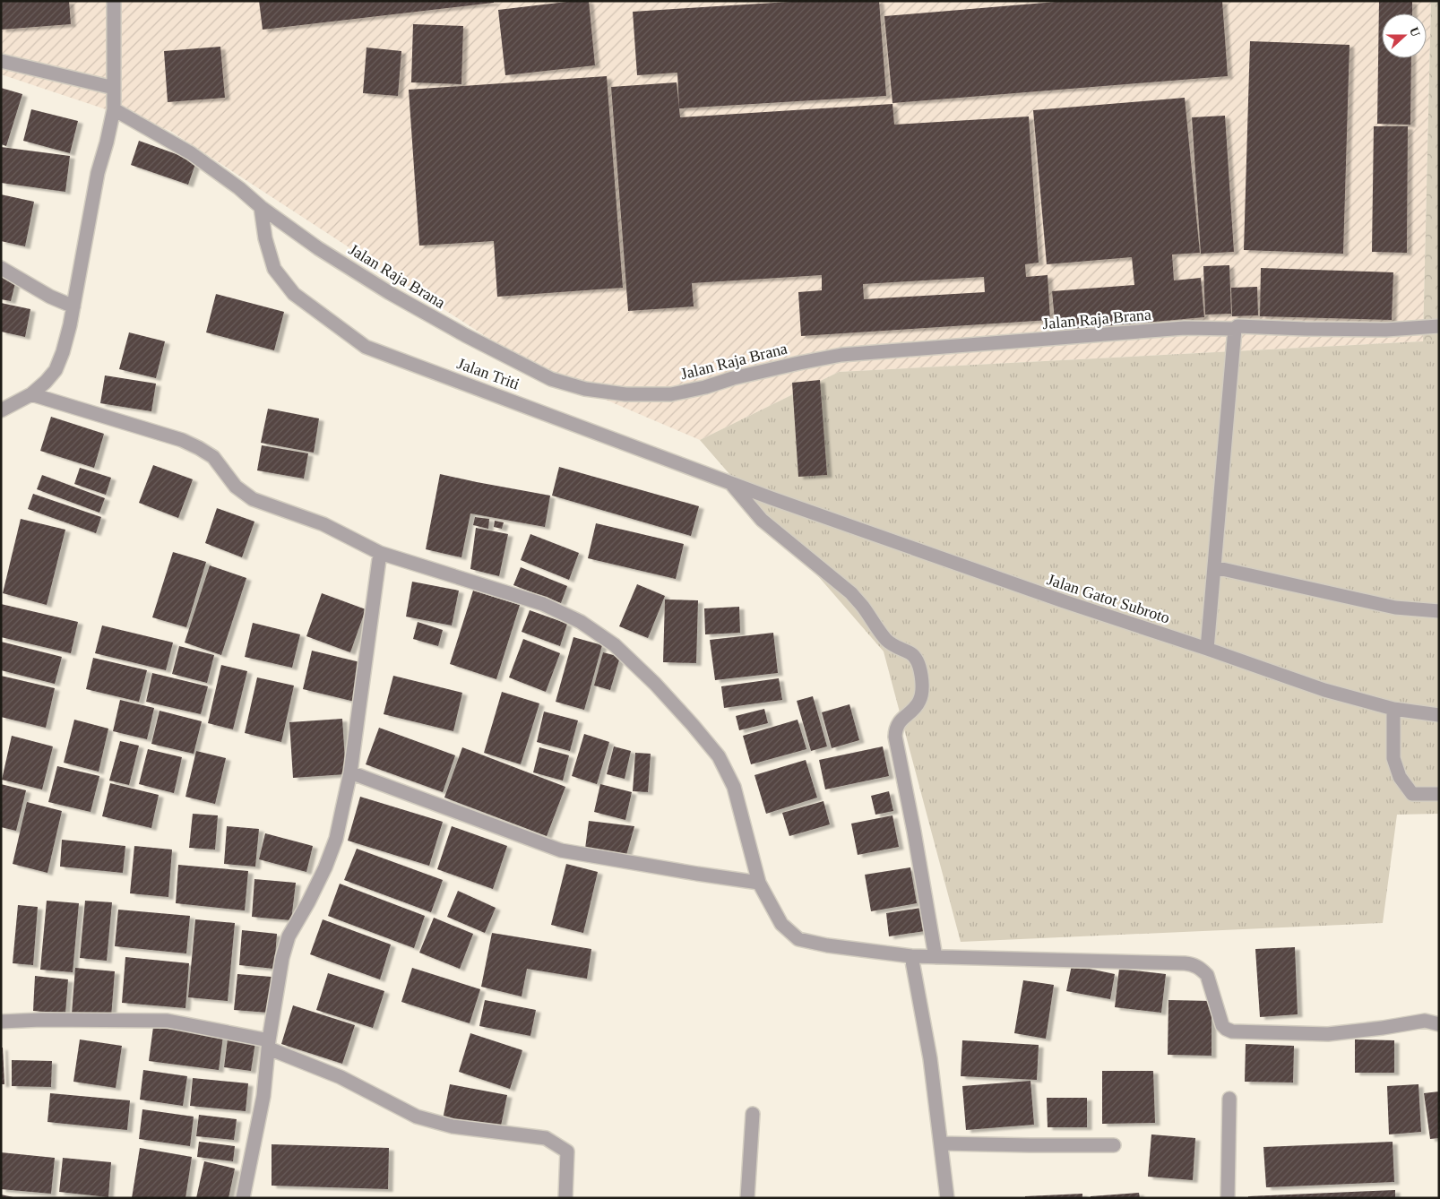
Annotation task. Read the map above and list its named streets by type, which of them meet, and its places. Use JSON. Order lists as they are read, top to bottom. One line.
{"streets":{"street":["Jalan Raja Brana","Jalan Triti","Jalan Gatot Subroto"]},"crossings":[["Jalan Raja Brana","Jalan Triti"],["Jalan Triti","Jalan Gatot Subroto"]],"north":"right"}
